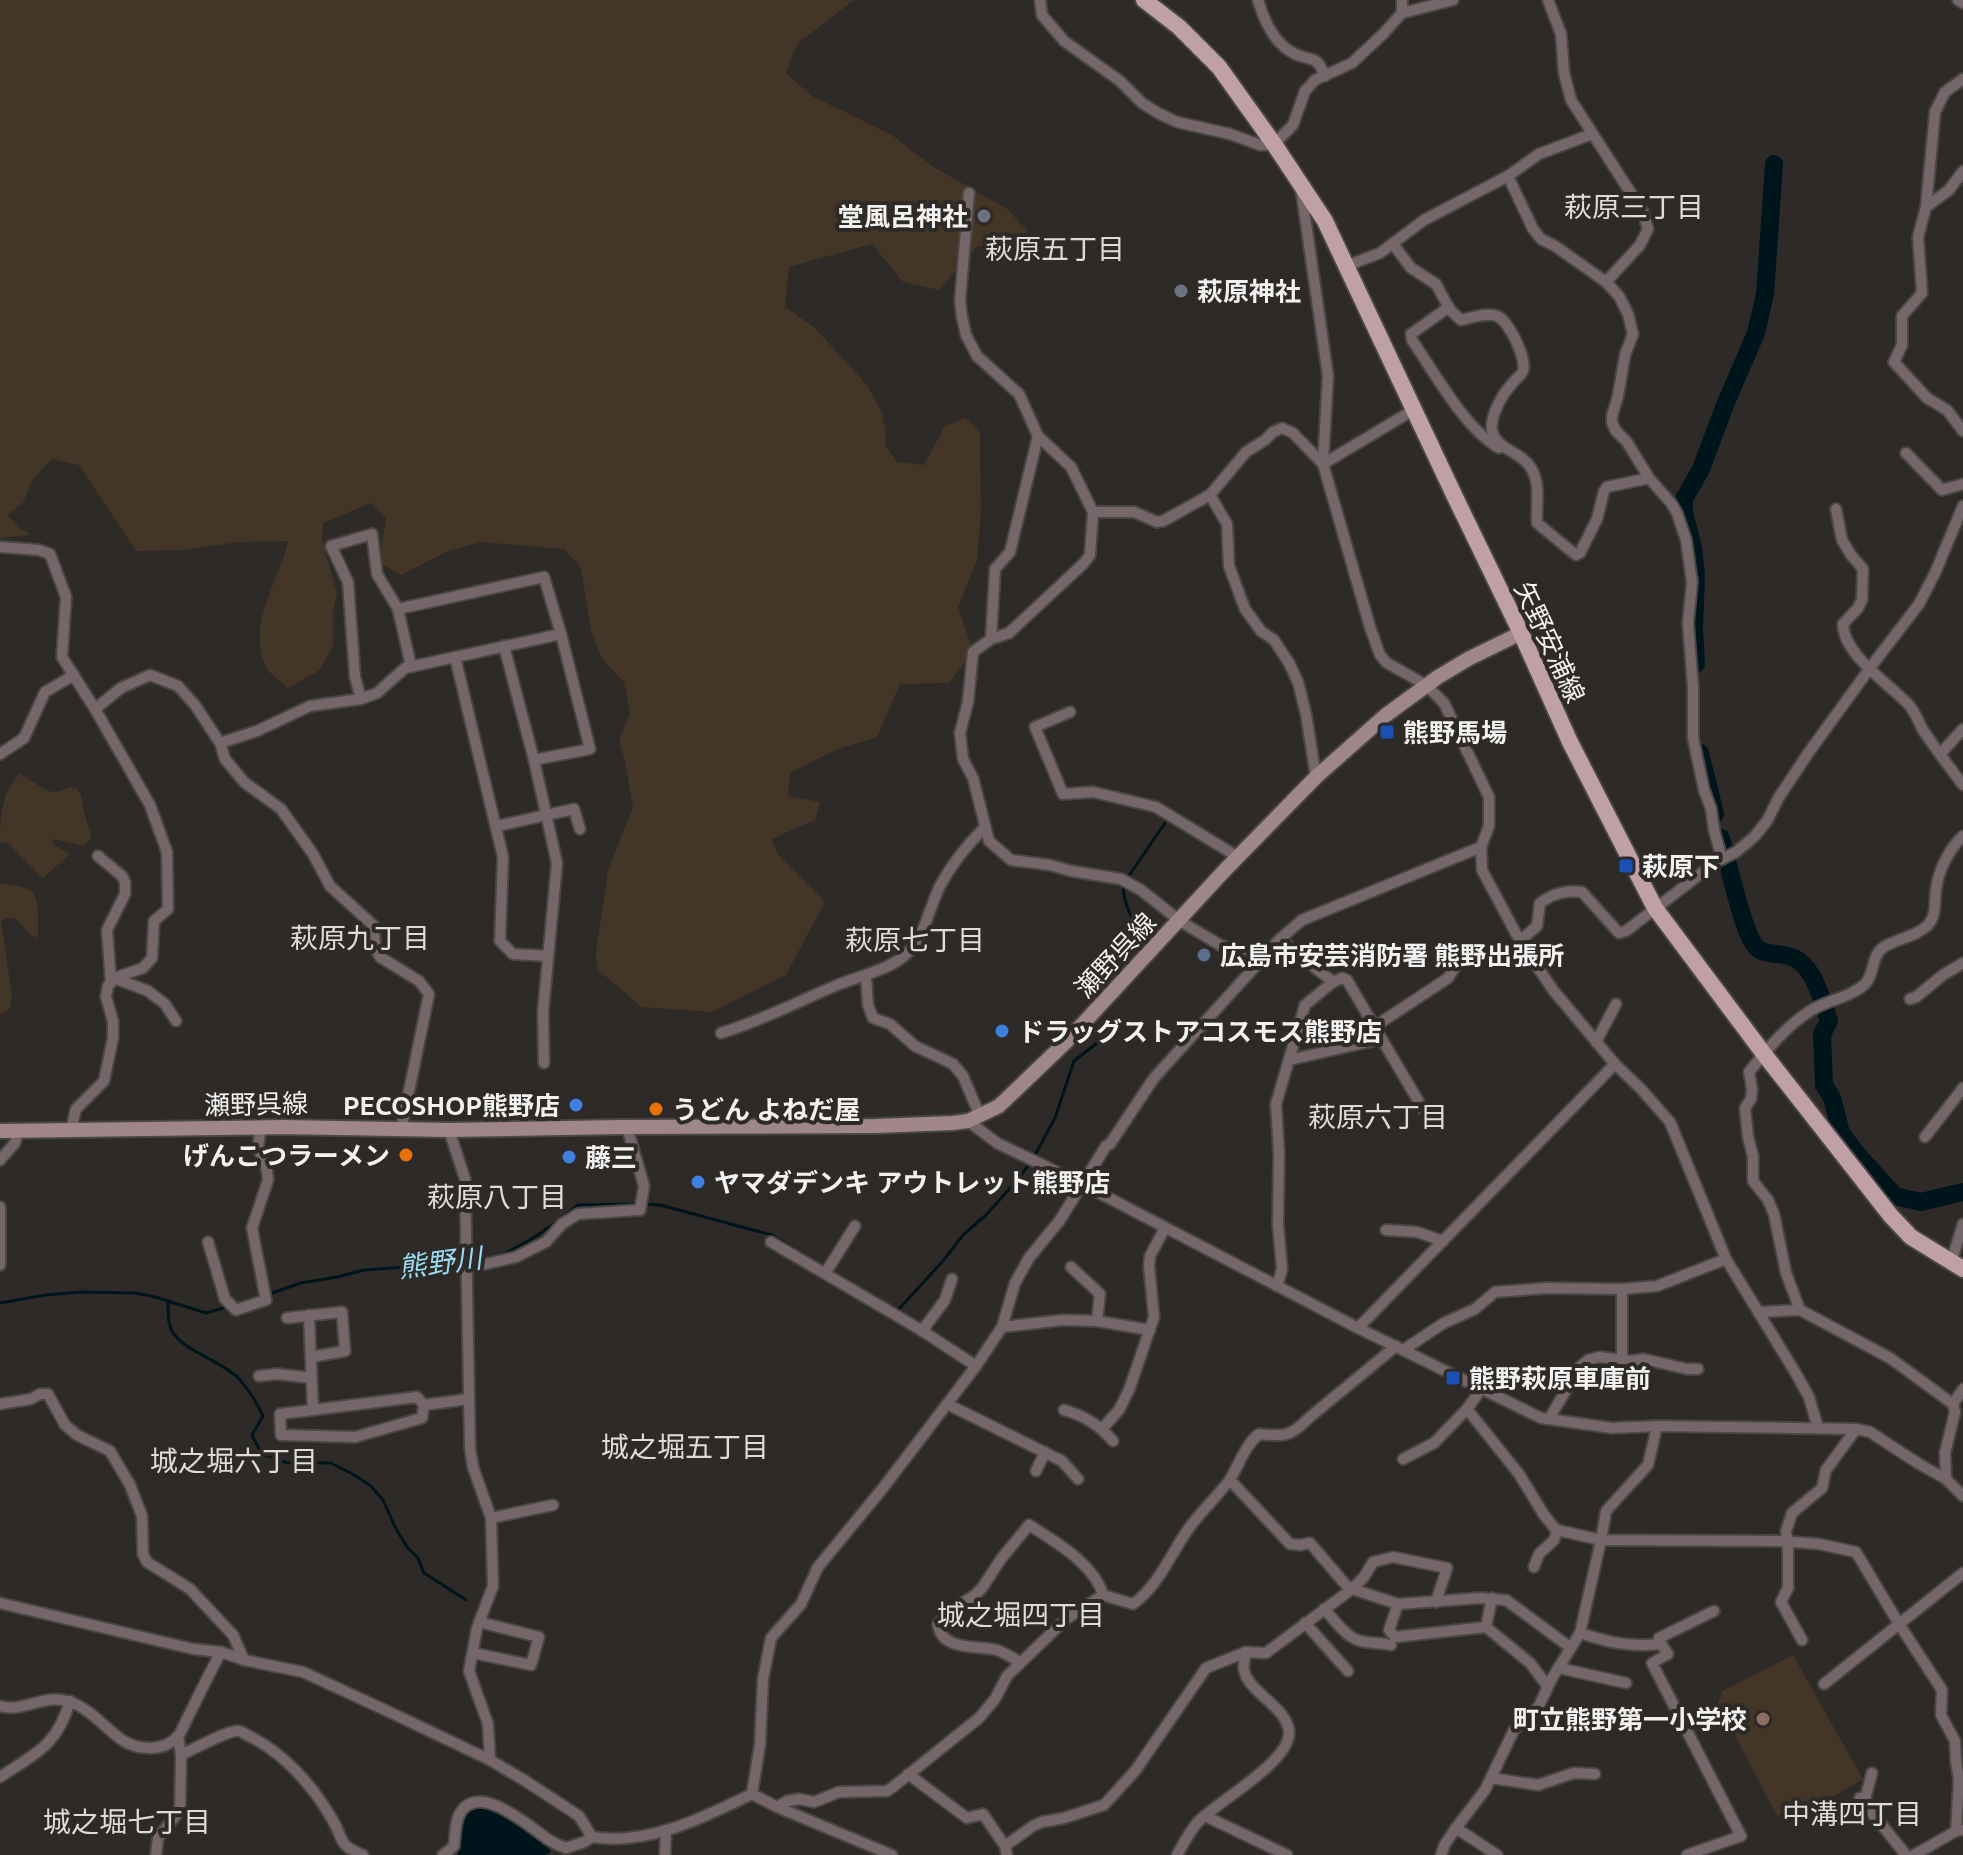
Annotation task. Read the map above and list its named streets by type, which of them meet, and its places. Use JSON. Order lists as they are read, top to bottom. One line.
{"streets":{"main road":["矢野安浦線","瀬野呉線"]},"crossings":[["矢野安浦線","瀬野呉線"]],"districts":["萩原三丁目","萩原五丁目","萩原九丁目","萩原七丁目","萩原六丁目","萩原八丁目","城之堀五丁目","城之堀六丁目","城之堀四丁目","中溝四丁目","城之堀七丁目"],"water":["熊野川"],"places":{"other":["堂風呂神社","萩原神社","広島市安芸消防署 熊野出張所","ドラッグストアコスモス熊野店","PECOSHOP熊野店","うどん よねだ屋","げんこつラーメン","藤三","ヤマダデンキ アウトレット熊野店","町立熊野第一小学校"],"transit":["熊野馬場","萩原下","熊野萩原車庫前"]}}
